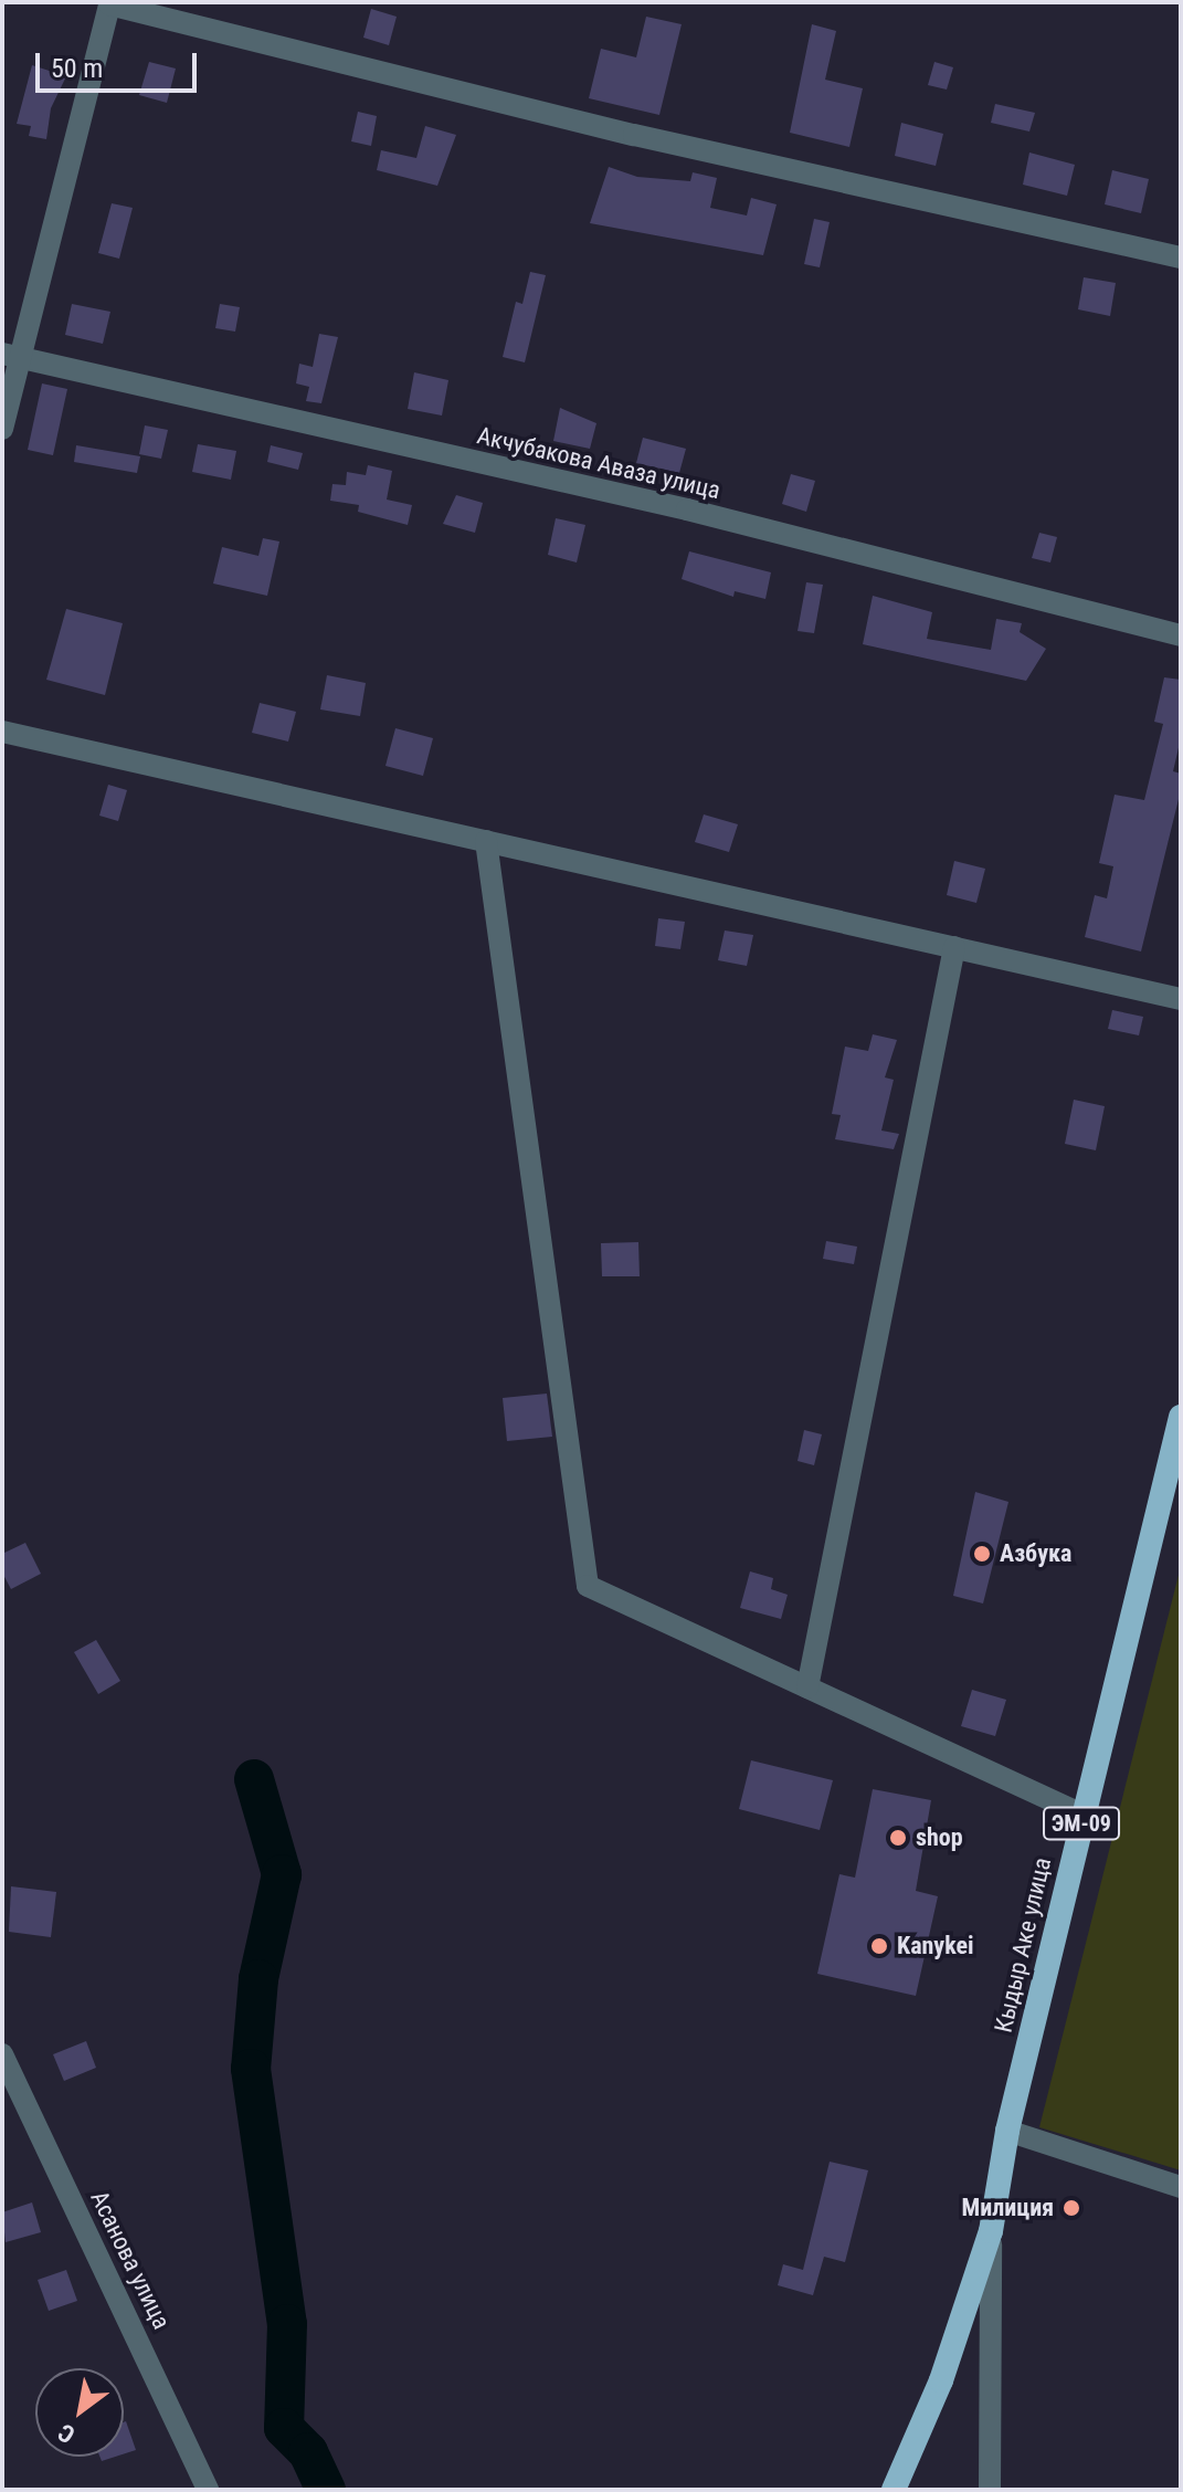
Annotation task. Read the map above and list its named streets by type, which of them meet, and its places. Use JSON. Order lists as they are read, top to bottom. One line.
{"streets":{"highway":["ЭМ-09","Кыдыр Аке улица"],"street":["Акчубакова Аваза улица","Асанова улица"]},"crossings":[["ЭМ-09","Кыдыр Аке улица"]],"places":["Азбука","shop","Kanykei","Милиция"],"scale_bar":"50 m","north":"bottom left"}
